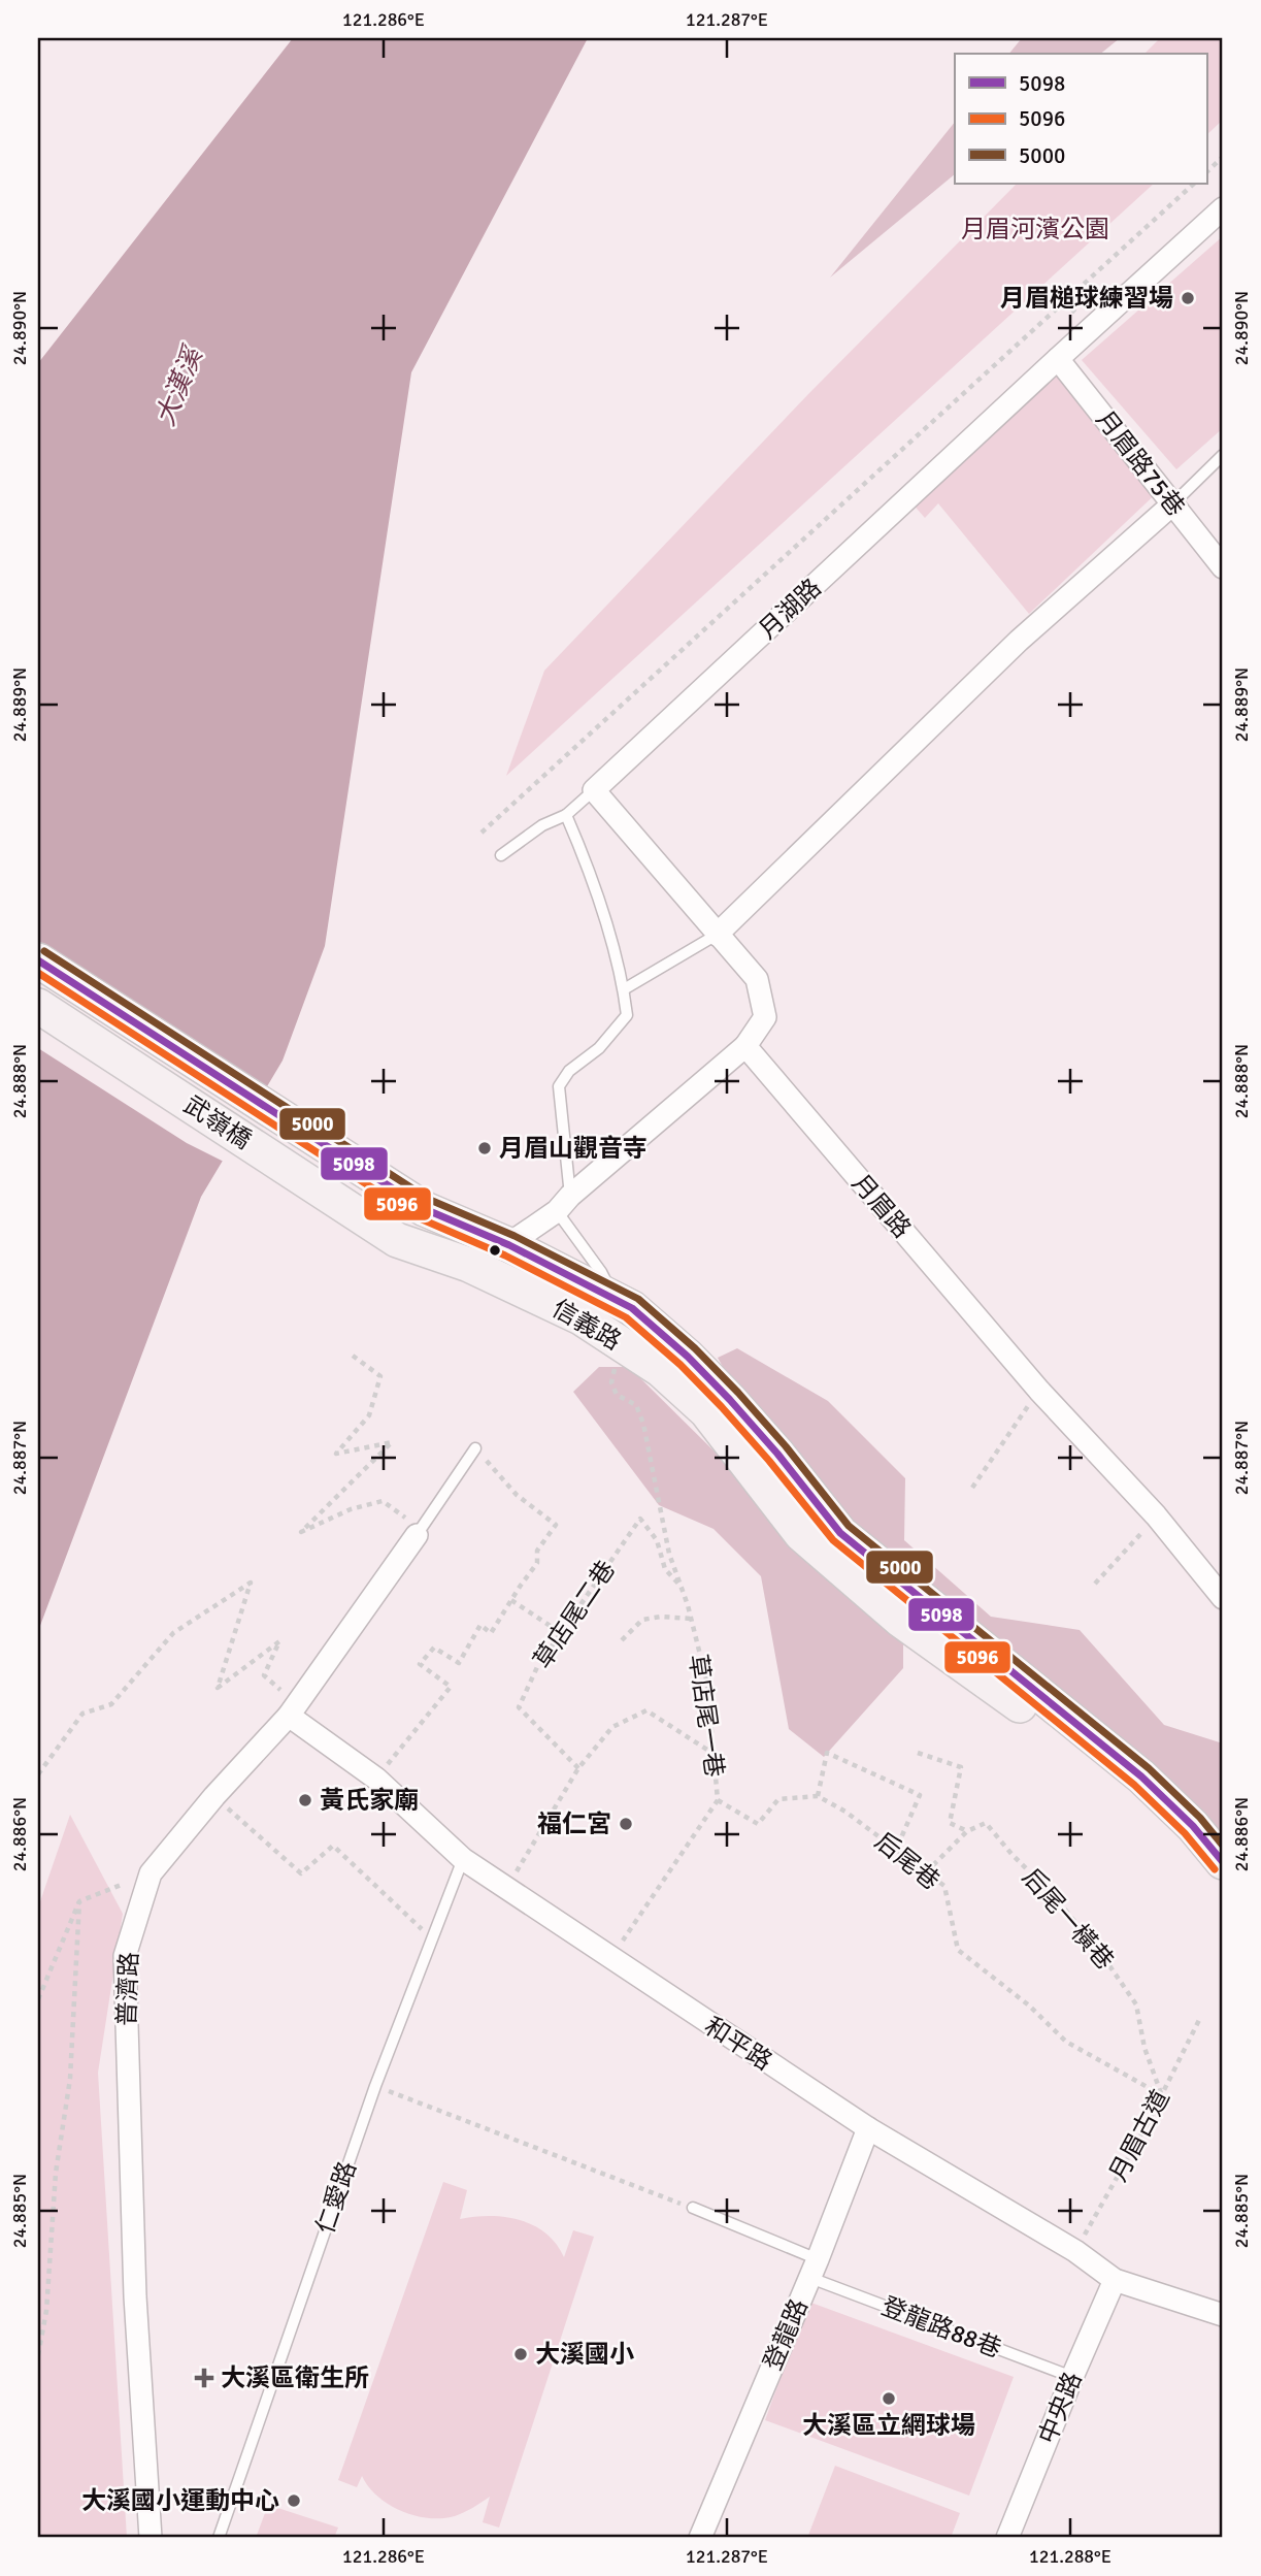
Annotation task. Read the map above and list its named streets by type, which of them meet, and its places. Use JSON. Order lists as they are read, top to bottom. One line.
{"streets":{"main road":["武嶺橋","信義路"],"street":["月眉路75巷","月湖路","月眉路","普濟路","和平路","登龍路","中央路"],"lane":["仁愛路","登龍路88巷"],"path":["草店尾二巷","草店尾一巷","后尾巷","后尾一橫巷","月眉古道"]},"crossings":[["月眉路75巷","月湖路"],["武嶺橋","信義路"],["草店尾二巷","草店尾一巷"],["草店尾一巷","和平路"],["后尾巷","后尾一橫巷"],["后尾巷","月眉古道"],["后尾一橫巷","月眉古道"],["普濟路","和平路"],["和平路","月眉古道"],["和平路","仁愛路"],["和平路","登龍路"],["和平路","中央路"],["登龍路88巷","登龍路"],["登龍路88巷","中央路"]],"water":["大漢溪"],"parks":["月眉河濱公園"],"places":{"other":["月眉槌球練習場","月眉山觀音寺","黃氏家廟","福仁宮","大溪國小","大溪區立網球場","大溪國小運動中心"],"health":["大溪區衛生所"]},"lines":["transit line 5000","transit line 5098","transit line 5096"],"legend":["5098","5096","5000"],"coordinates":["121.286°E","121.287°E","24.890°N","24.889°N","24.888°N","24.887°N","24.886°N","24.885°N","121.288°E"]}
